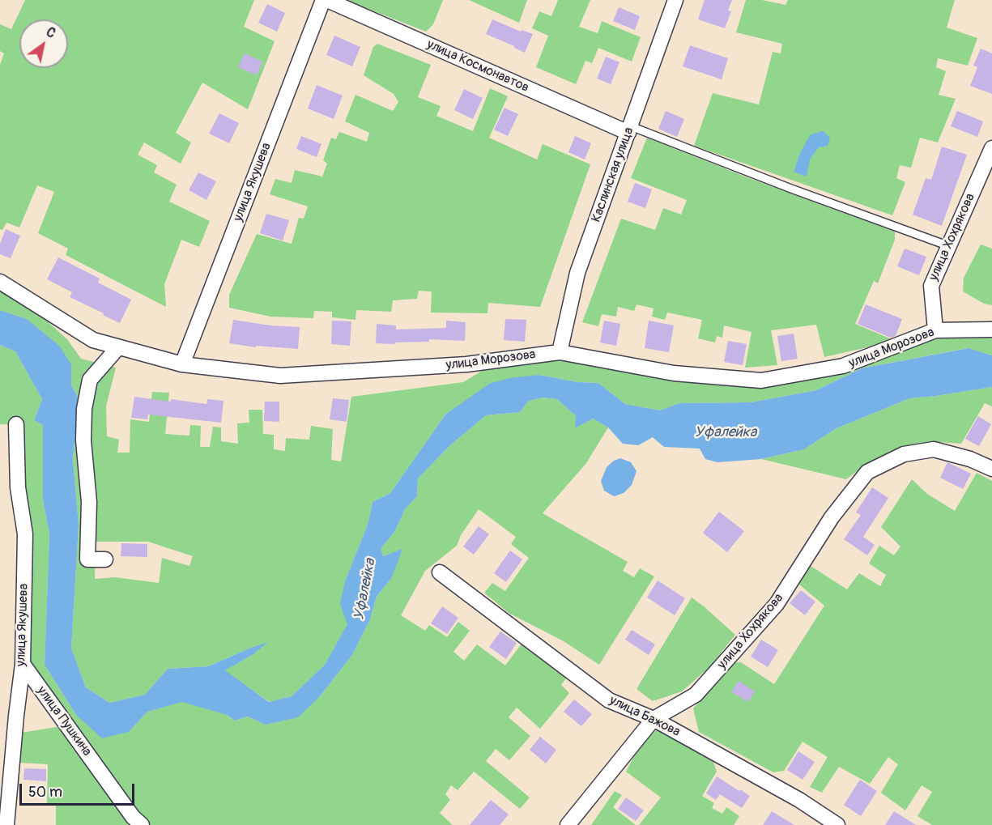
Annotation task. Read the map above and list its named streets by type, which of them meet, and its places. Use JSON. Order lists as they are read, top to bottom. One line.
{"streets":{"street":["улица Космонавтов","Каслинская улица","улица Якушева","улица Хохрякова","улица Морозова","улица Бажова","улица Пушкина"]},"crossings":[["улица Космонавтов","Каслинская улица"],["Каслинская улица","улица Морозова"],["улица Якушева","улица Морозова"],["улица Якушева","улица Пушкина"],["улица Хохрякова","улица Морозова"],["улица Хохрякова","улица Бажова"]],"water":["Уфалейка"],"scale_bar":"50 m","north":"top right"}
